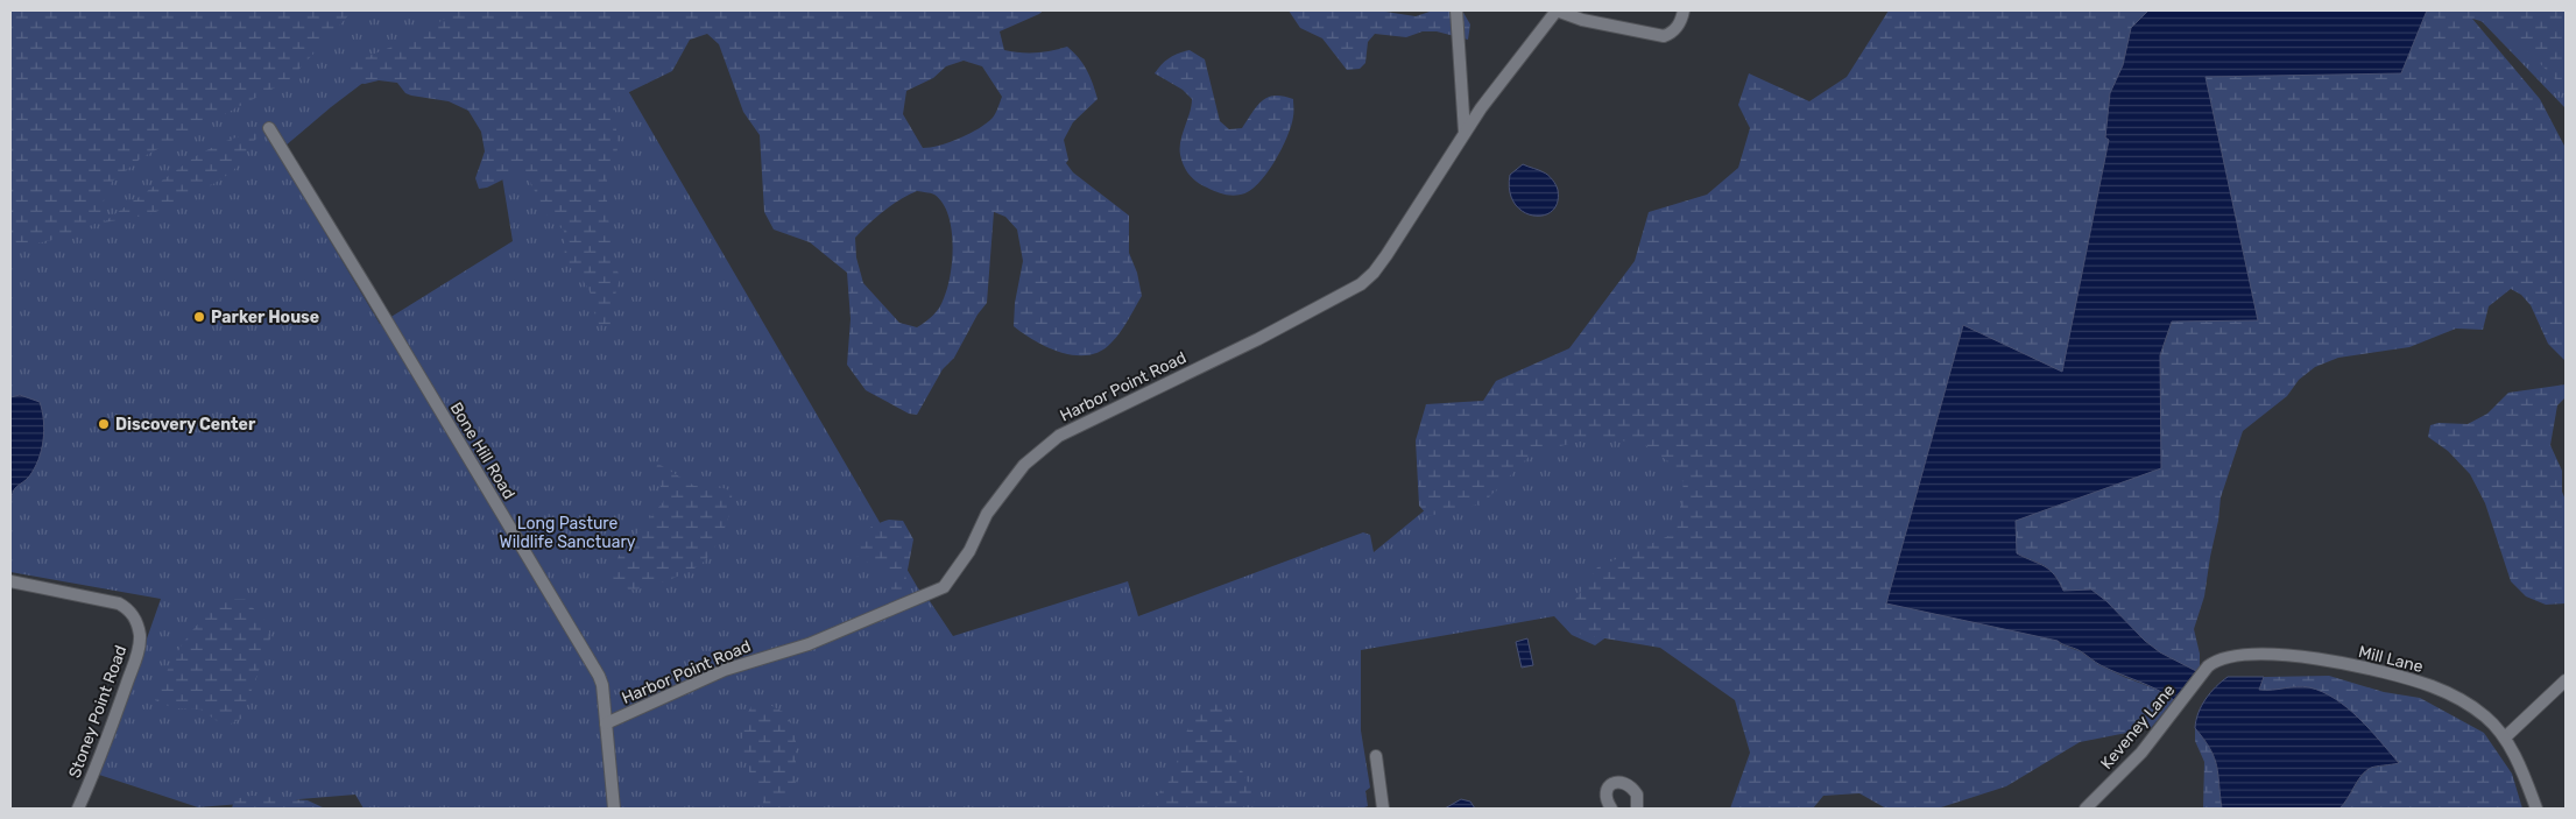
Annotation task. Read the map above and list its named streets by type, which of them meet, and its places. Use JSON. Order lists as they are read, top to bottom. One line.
{"streets":{"street":["Harbor Point Road","Bone Hill Road","Mill Lane","Stoney Point Road","Keveney Lane"]},"crossings":[["Harbor Point Road","Bone Hill Road"],["Mill Lane","Keveney Lane"]],"parks":["Long Pasture Wildlife Sanctuary"],"places":["Parker House","Discovery Center"]}
